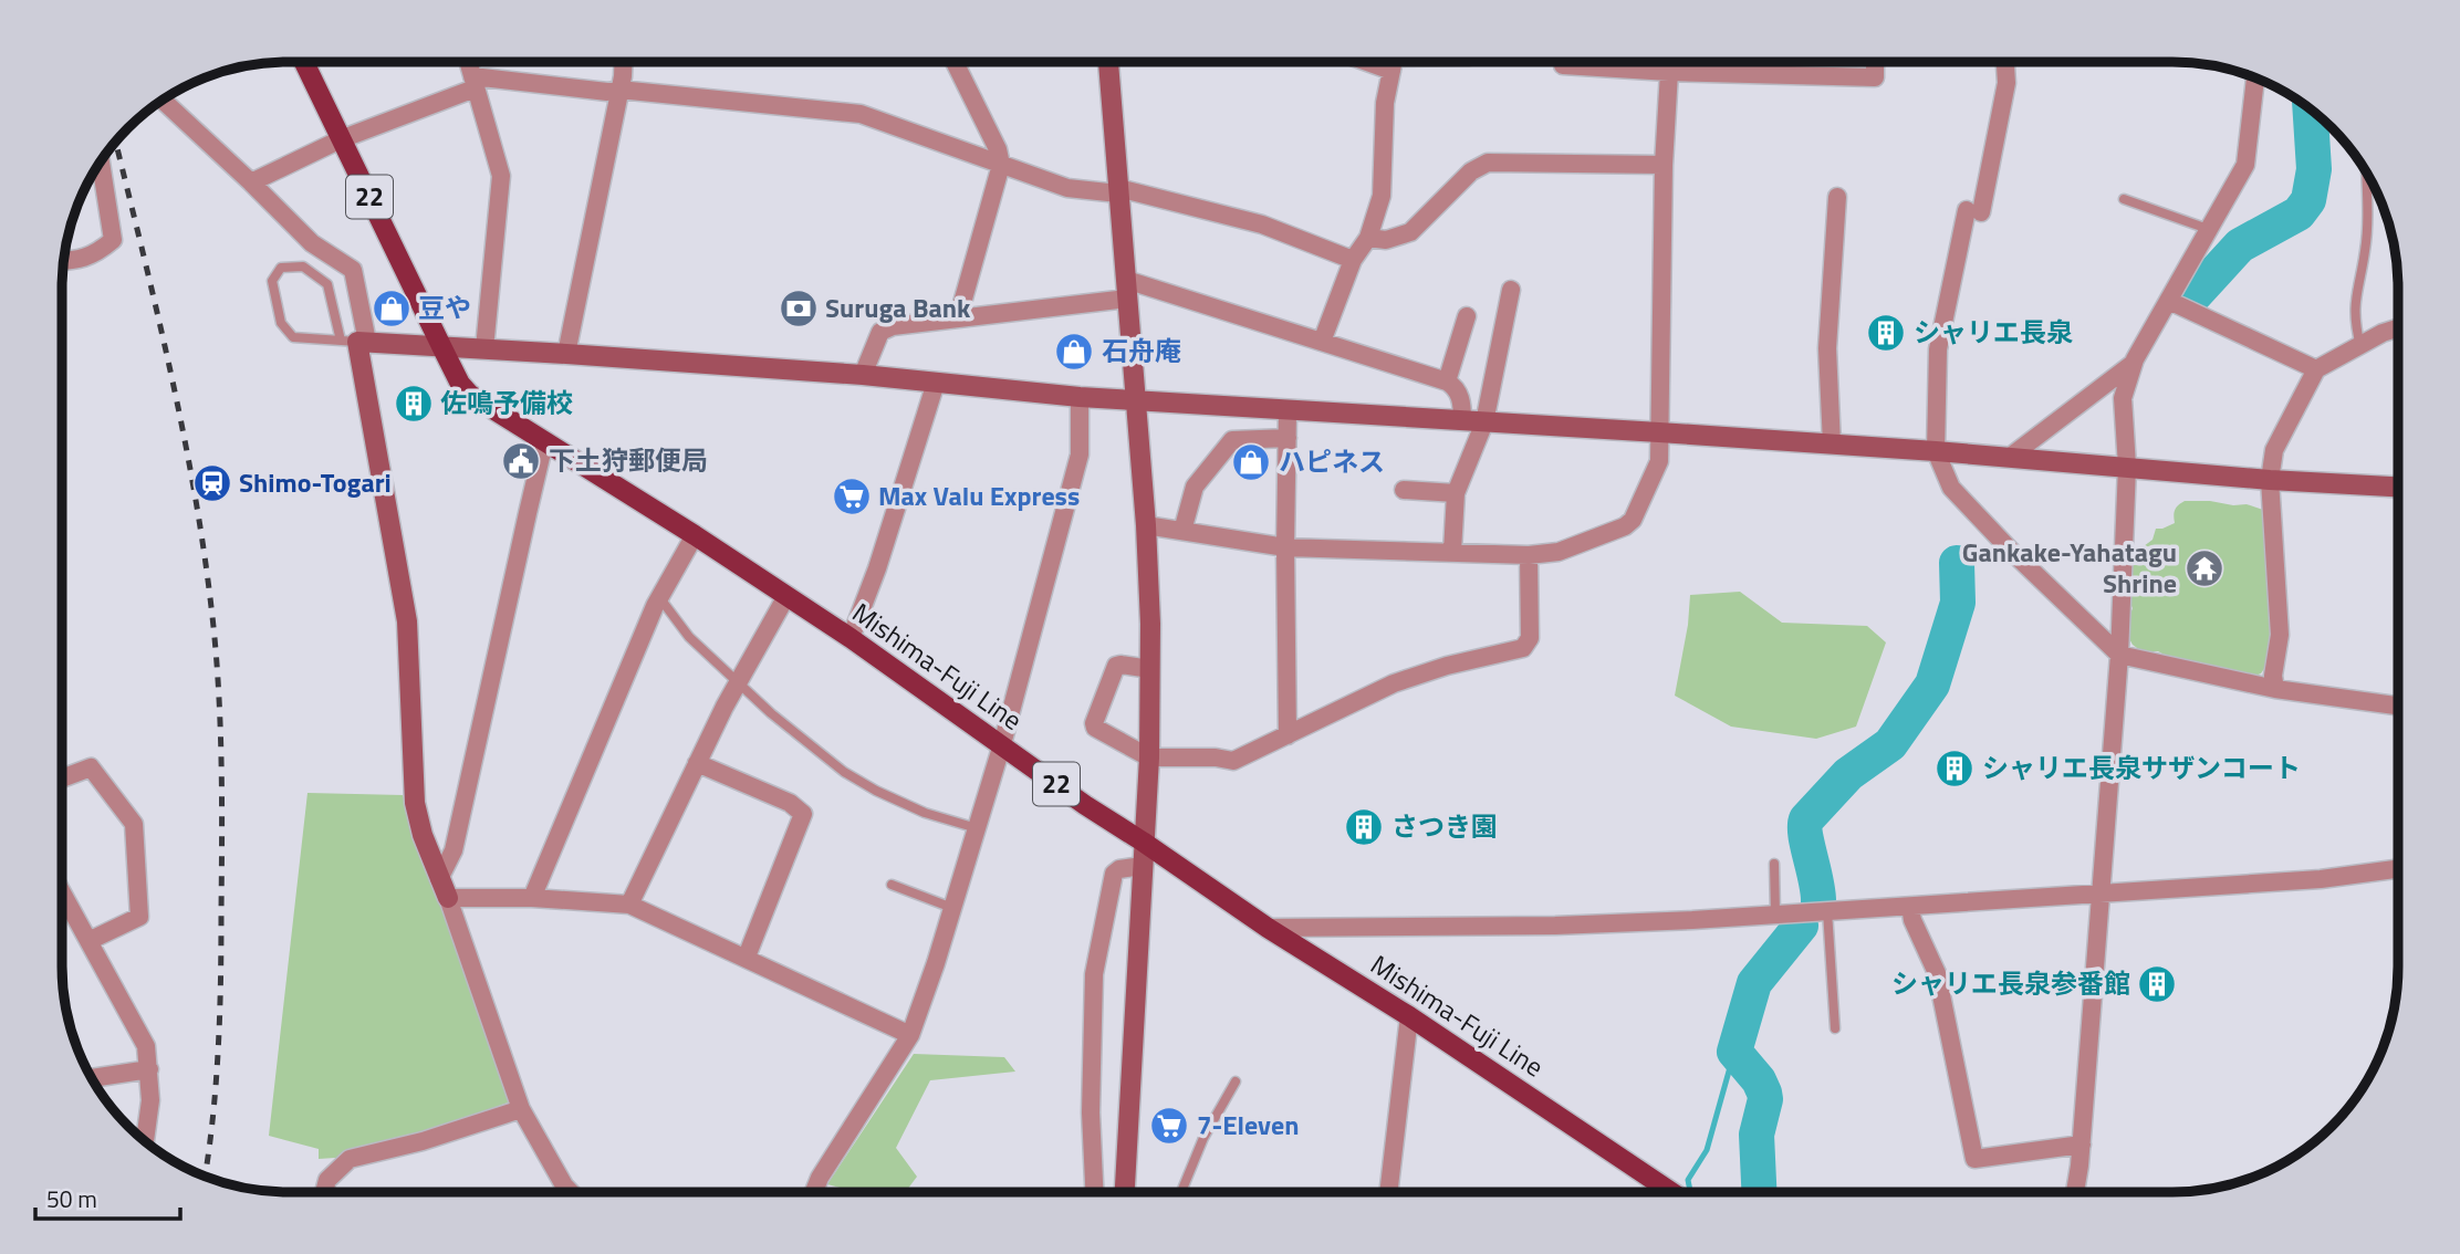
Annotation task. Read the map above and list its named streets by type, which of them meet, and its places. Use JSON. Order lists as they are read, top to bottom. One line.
{"streets":{"main road":["22","Mishima-Fuji Line"]},"places":{"shop":["豆や","石舟庵","ハピネス"],"bank":["Suruga Bank"],"building":["シャリエ長泉","佐鳴予備校","シャリエ長泉サザンコート","さつき園","シャリエ長泉参番館"],"public building":["下土狩郵便局"],"station":["Shimo-Togari"],"supermarket":["Max Valu Express","7-Eleven"],"temple":["Gankake-Yahatagu Shrine"]},"scale_bar":"50 m"}
